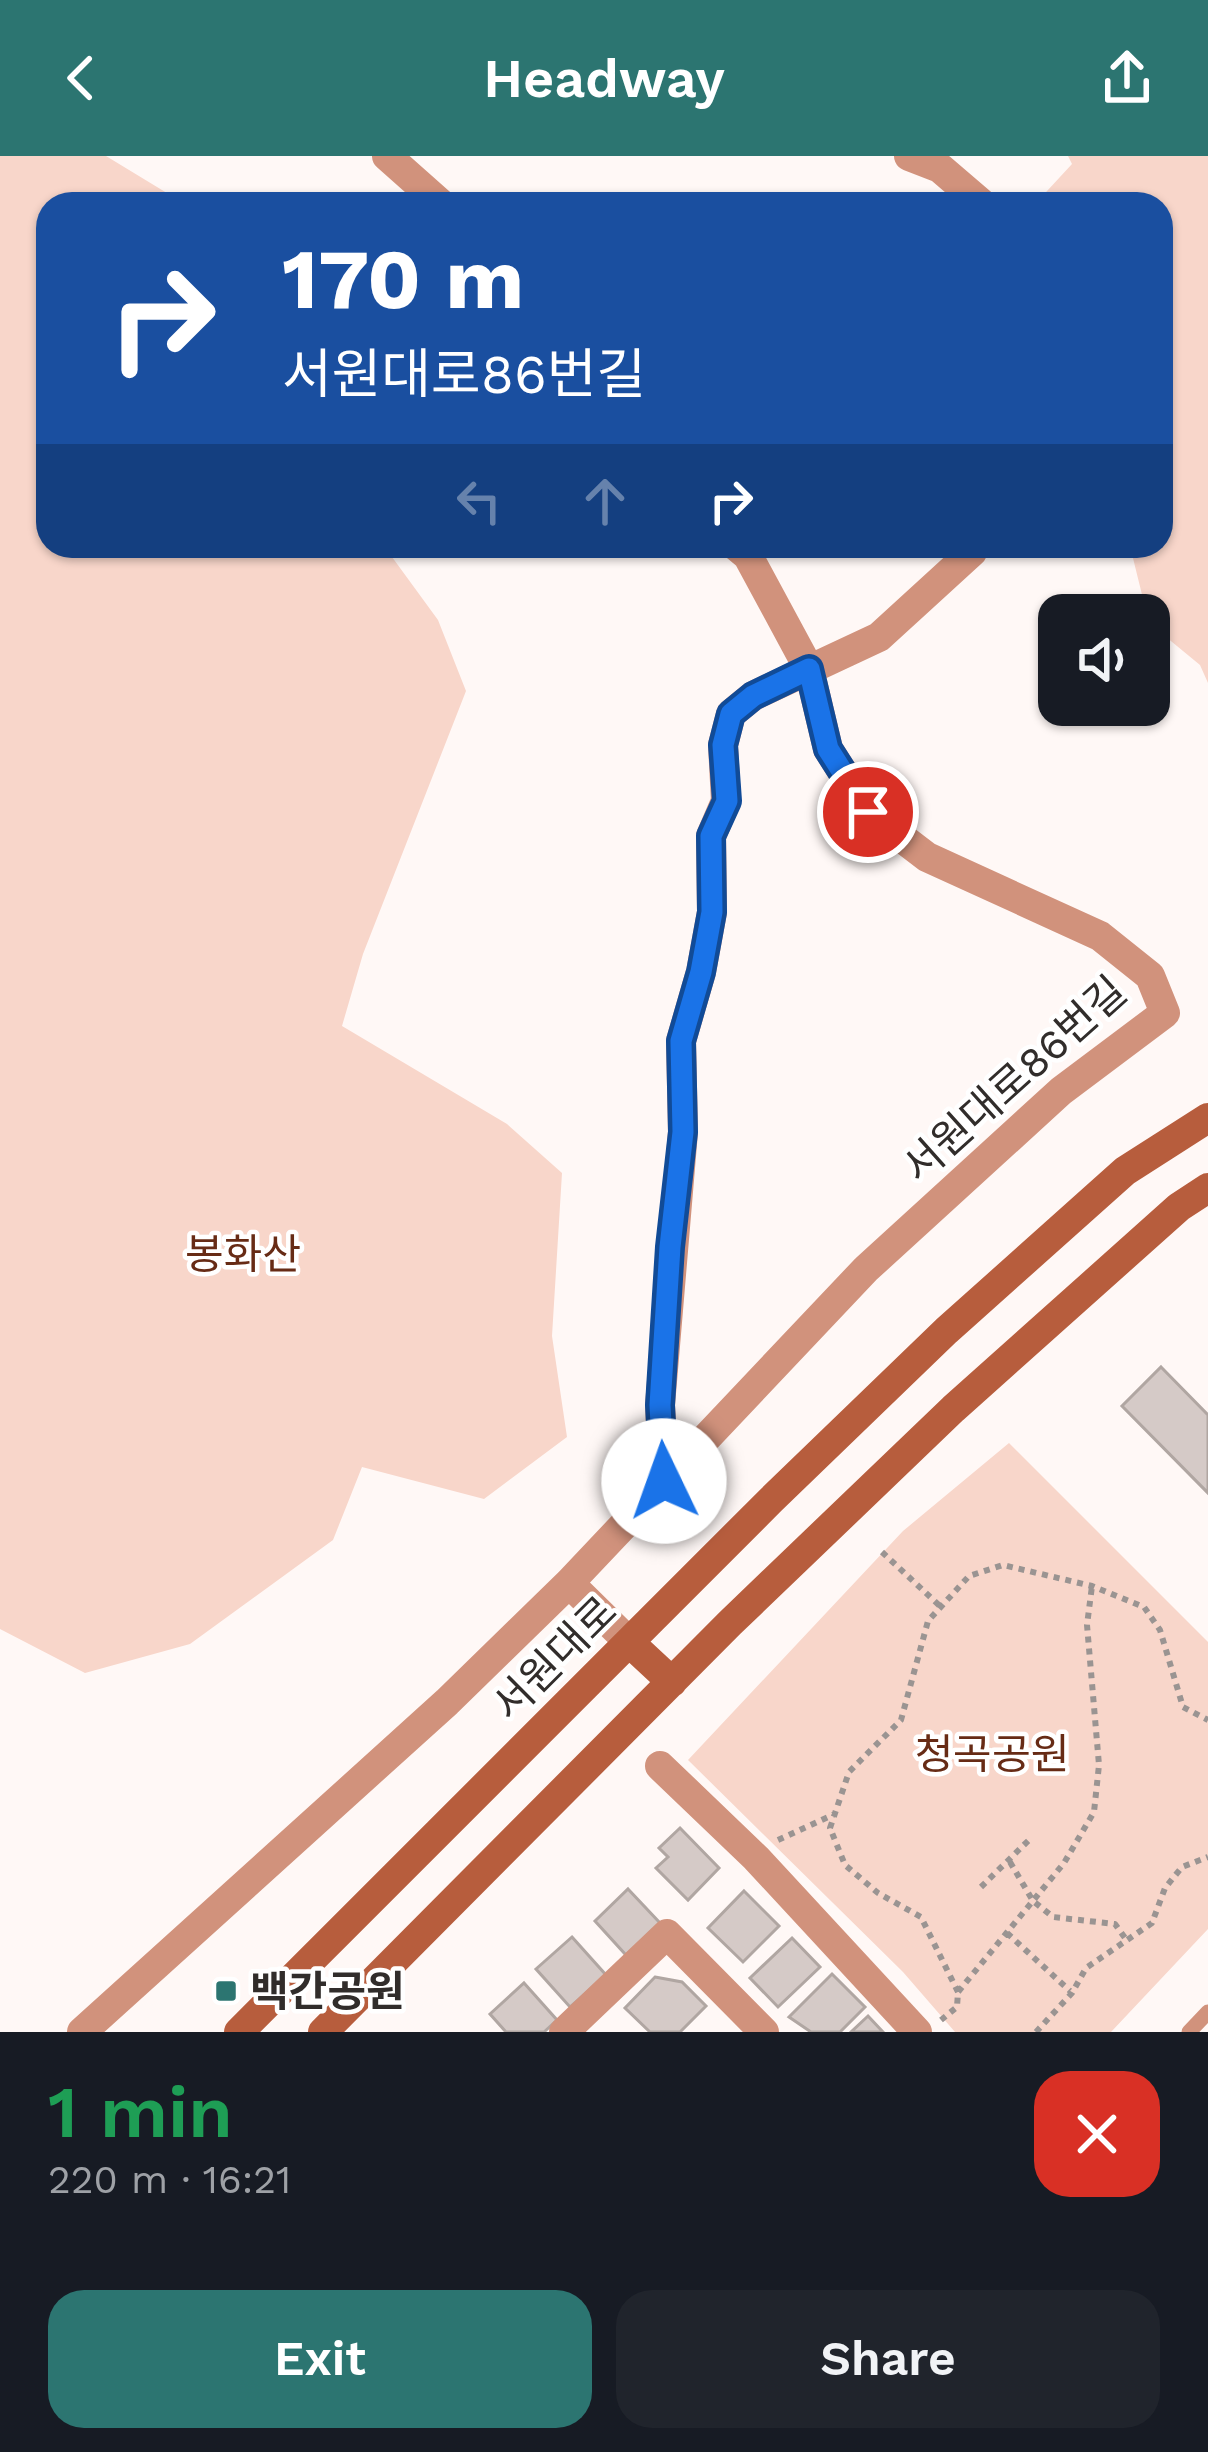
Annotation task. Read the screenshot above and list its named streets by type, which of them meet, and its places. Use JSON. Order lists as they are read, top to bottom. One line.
{"streets":{"street":["서원대로86번길","서원대로"]},"parks":["봉화산","청곡공원"],"places":{"transit":["백간공원"]},"page":{"header":"Headway","turn":["170 m","서원대로86번길"],"heading":["1 min","220 m · 16:21"],"buttons":["Exit","Share"]}}
